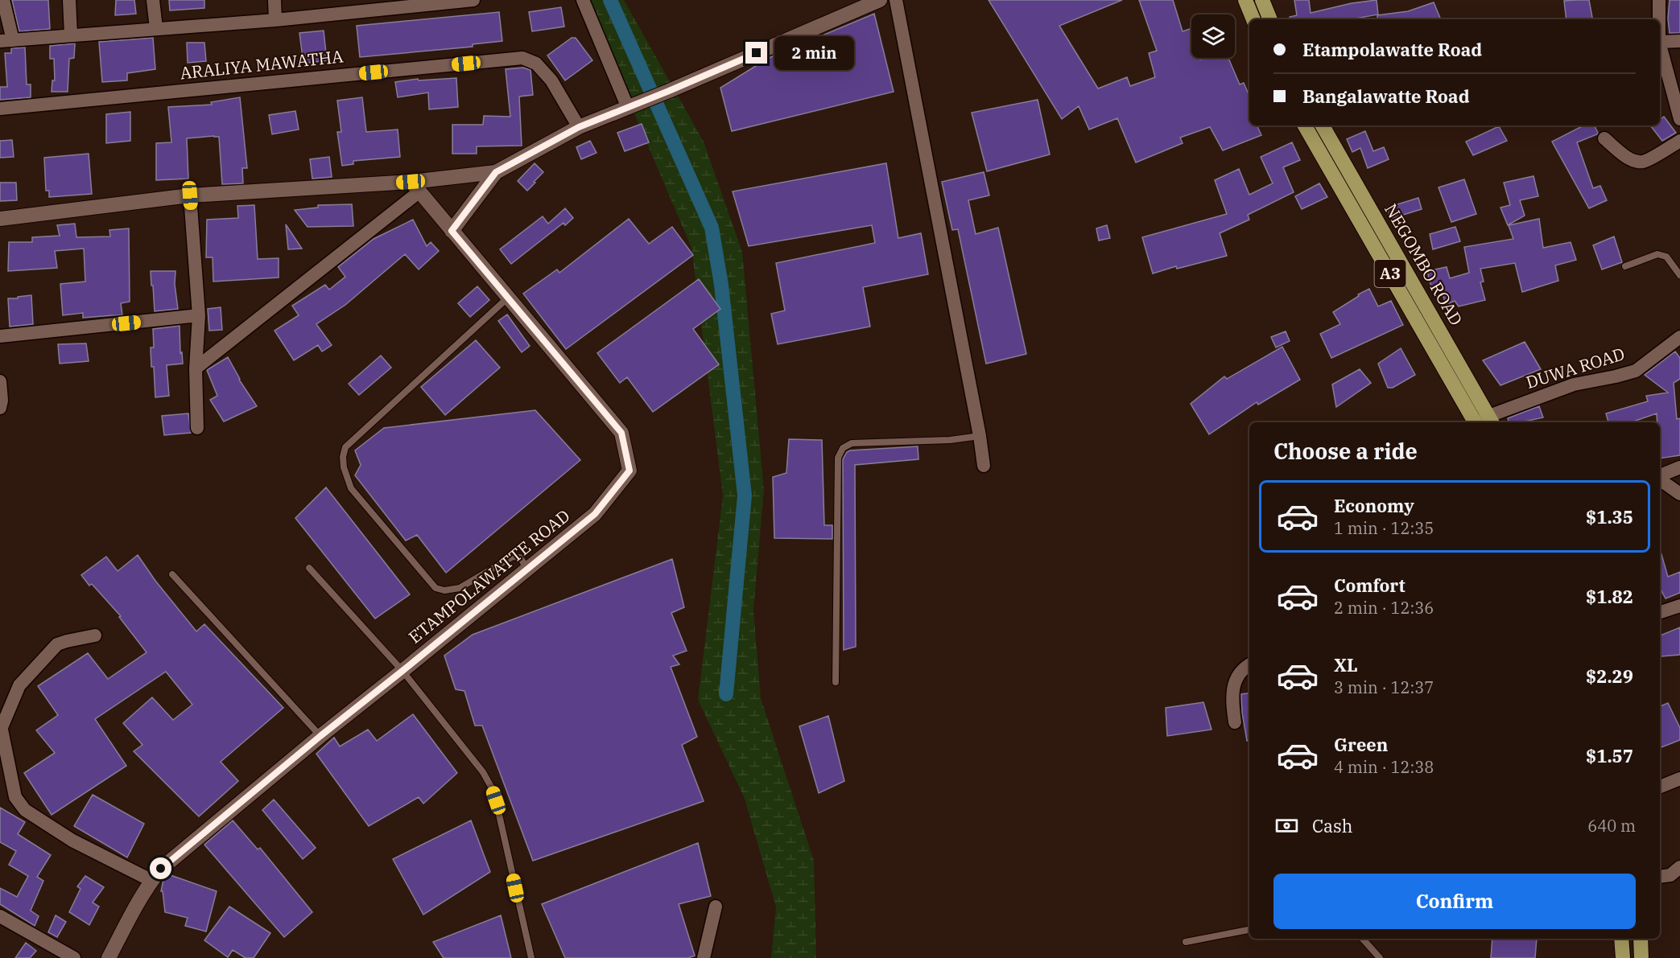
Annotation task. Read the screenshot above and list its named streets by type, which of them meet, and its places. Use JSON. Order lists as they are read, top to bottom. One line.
{"streets":{"highway":["NEGOMBO ROAD","A3"],"street":["ARALIYA MAWATHA","DUWA ROAD","ETAMPOLAWATTE ROAD"]},"crossings":[["NEGOMBO ROAD","DUWA ROAD"]],"page":{"banner":["Etampolawatte Road","Bangalawatte Road"],"bubble":"2 min","heading":"Choose a ride","list":[{"name":"Economy","note":"1 min · 12:35","value":"$1.35"},{"name":"Comfort","note":"2 min · 12:36","value":"$1.82"},{"name":"XL","note":"3 min · 12:37","value":"$2.29"},{"name":"Green","note":"4 min · 12:38","value":"$1.57"}],"pay":["Cash","640 m"],"buttons":"Confirm"}}
